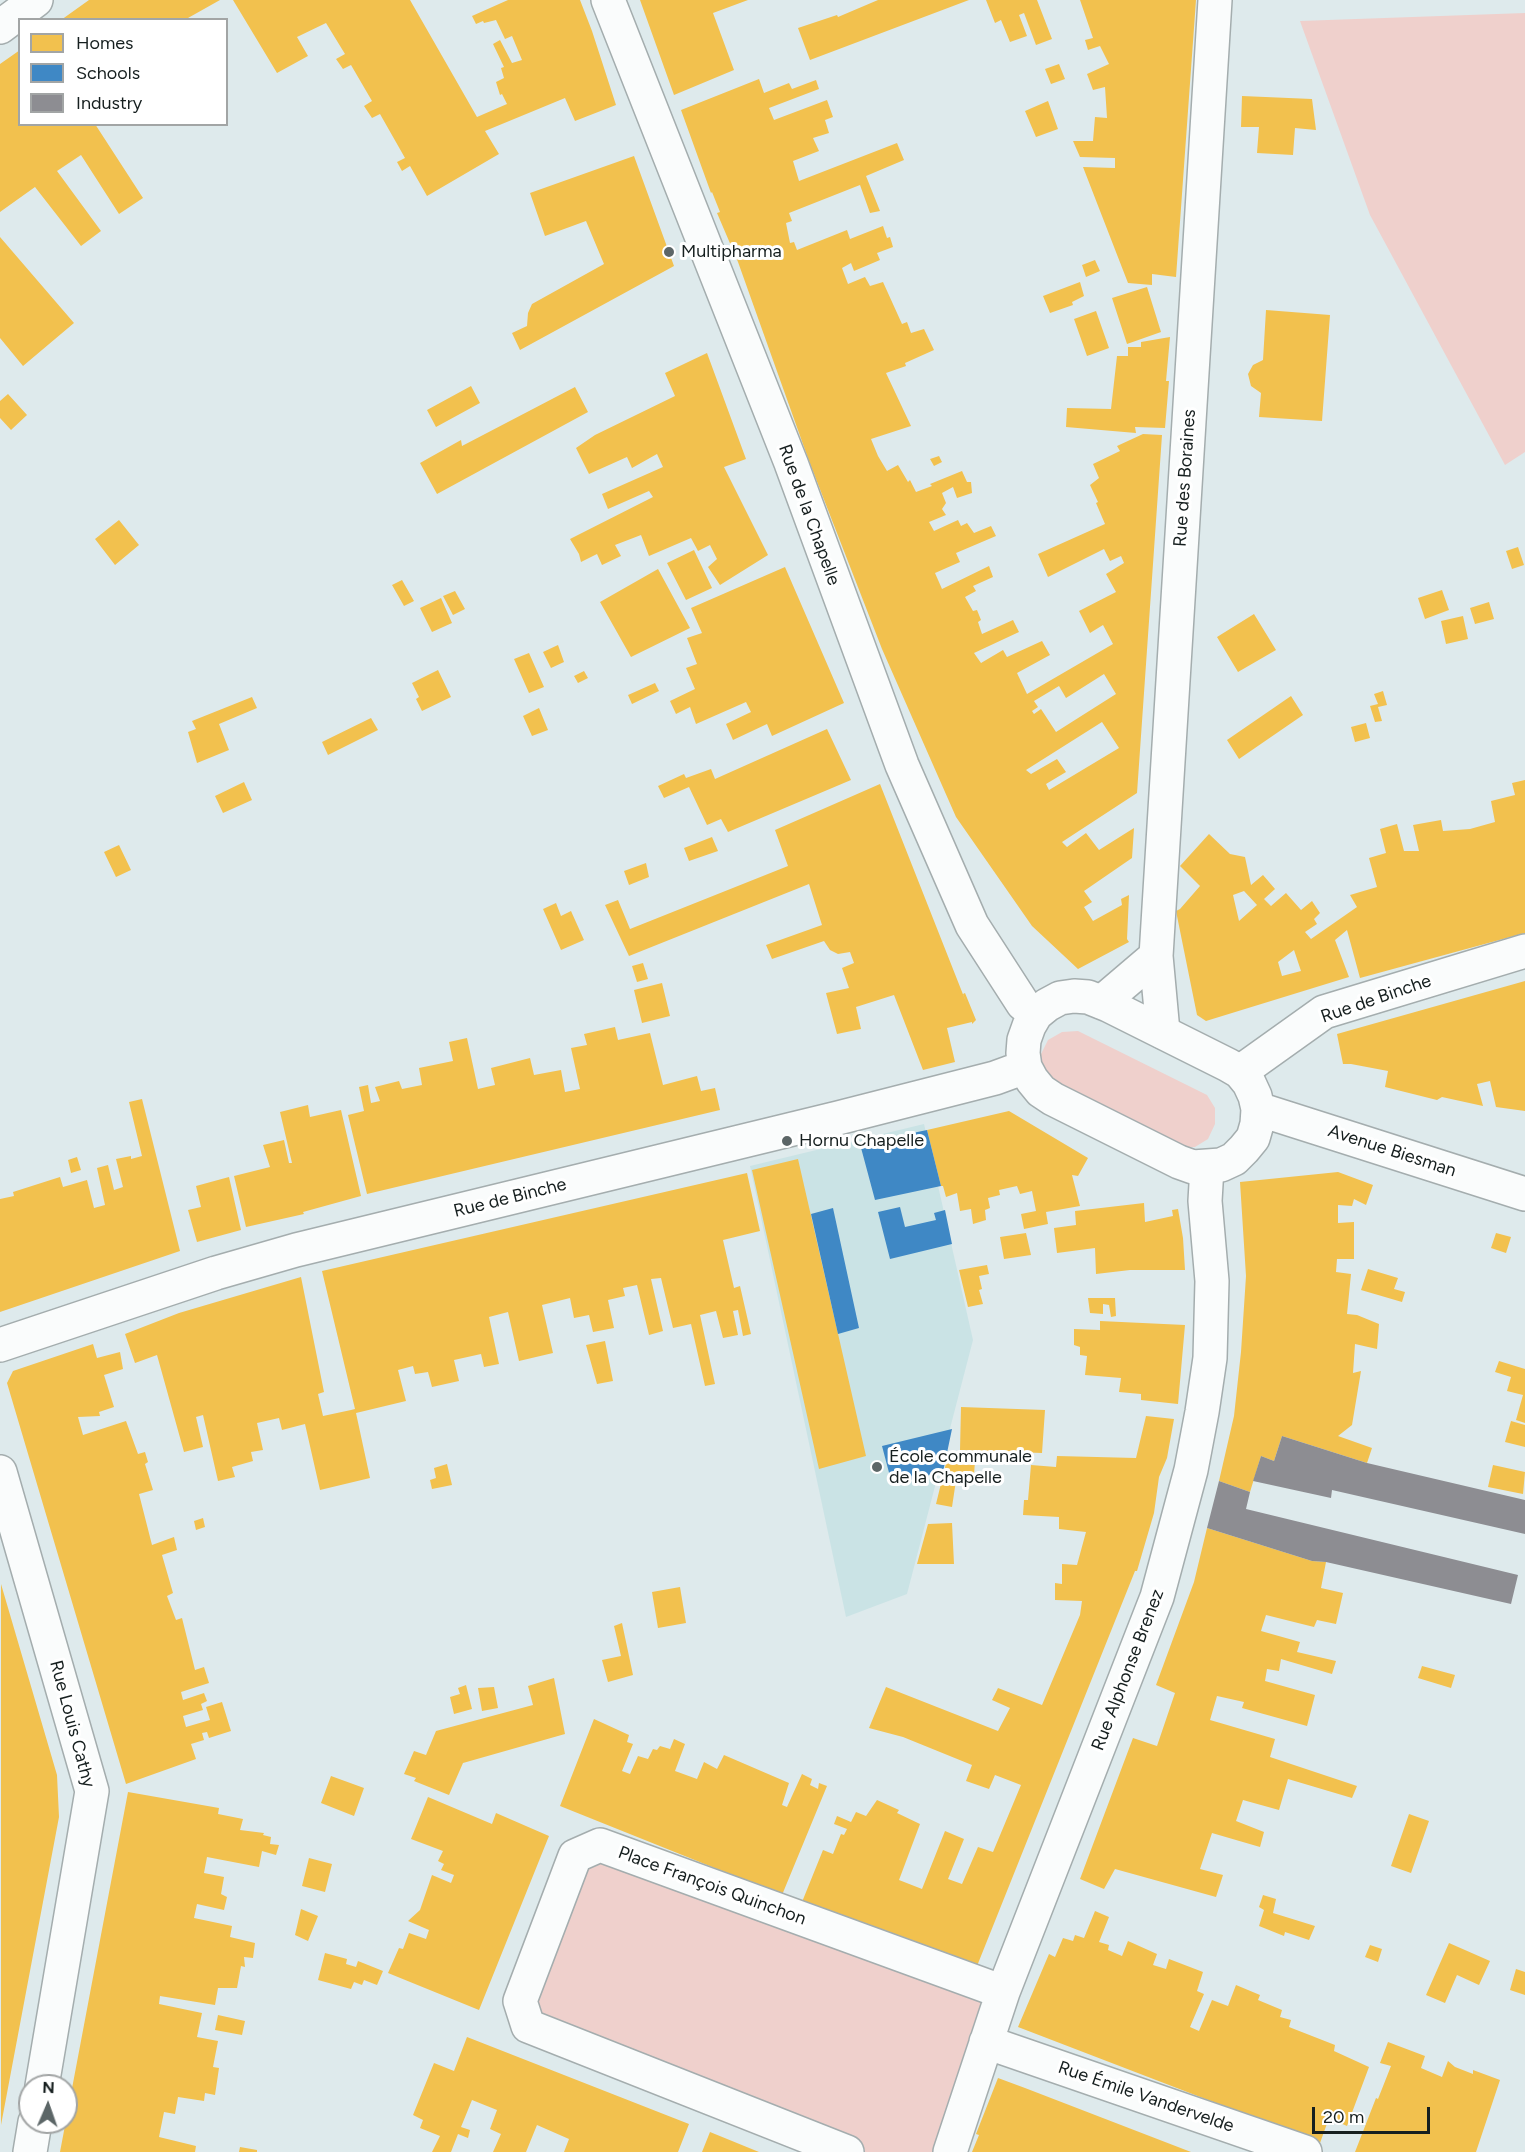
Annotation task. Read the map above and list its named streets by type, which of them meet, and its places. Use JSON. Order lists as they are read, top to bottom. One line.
{"streets":{"street":["Rue des Boraines","Rue de la Chapelle","Rue de Binche","Avenue Biesman","Rue Alphonse Brenez","Rue Louis Cathy","Place François Quinchon","Rue Émile Vandervelde"]},"crossings":[["Rue Alphonse Brenez","Place François Quinchon"],["Rue Alphonse Brenez","Rue Émile Vandervelde"]],"places":["Multipharma","Hornu Chapelle","École communale de la Chapelle"],"legend":["Homes","Schools","Industry"],"scale_bar":"20 m","north":"top"}
